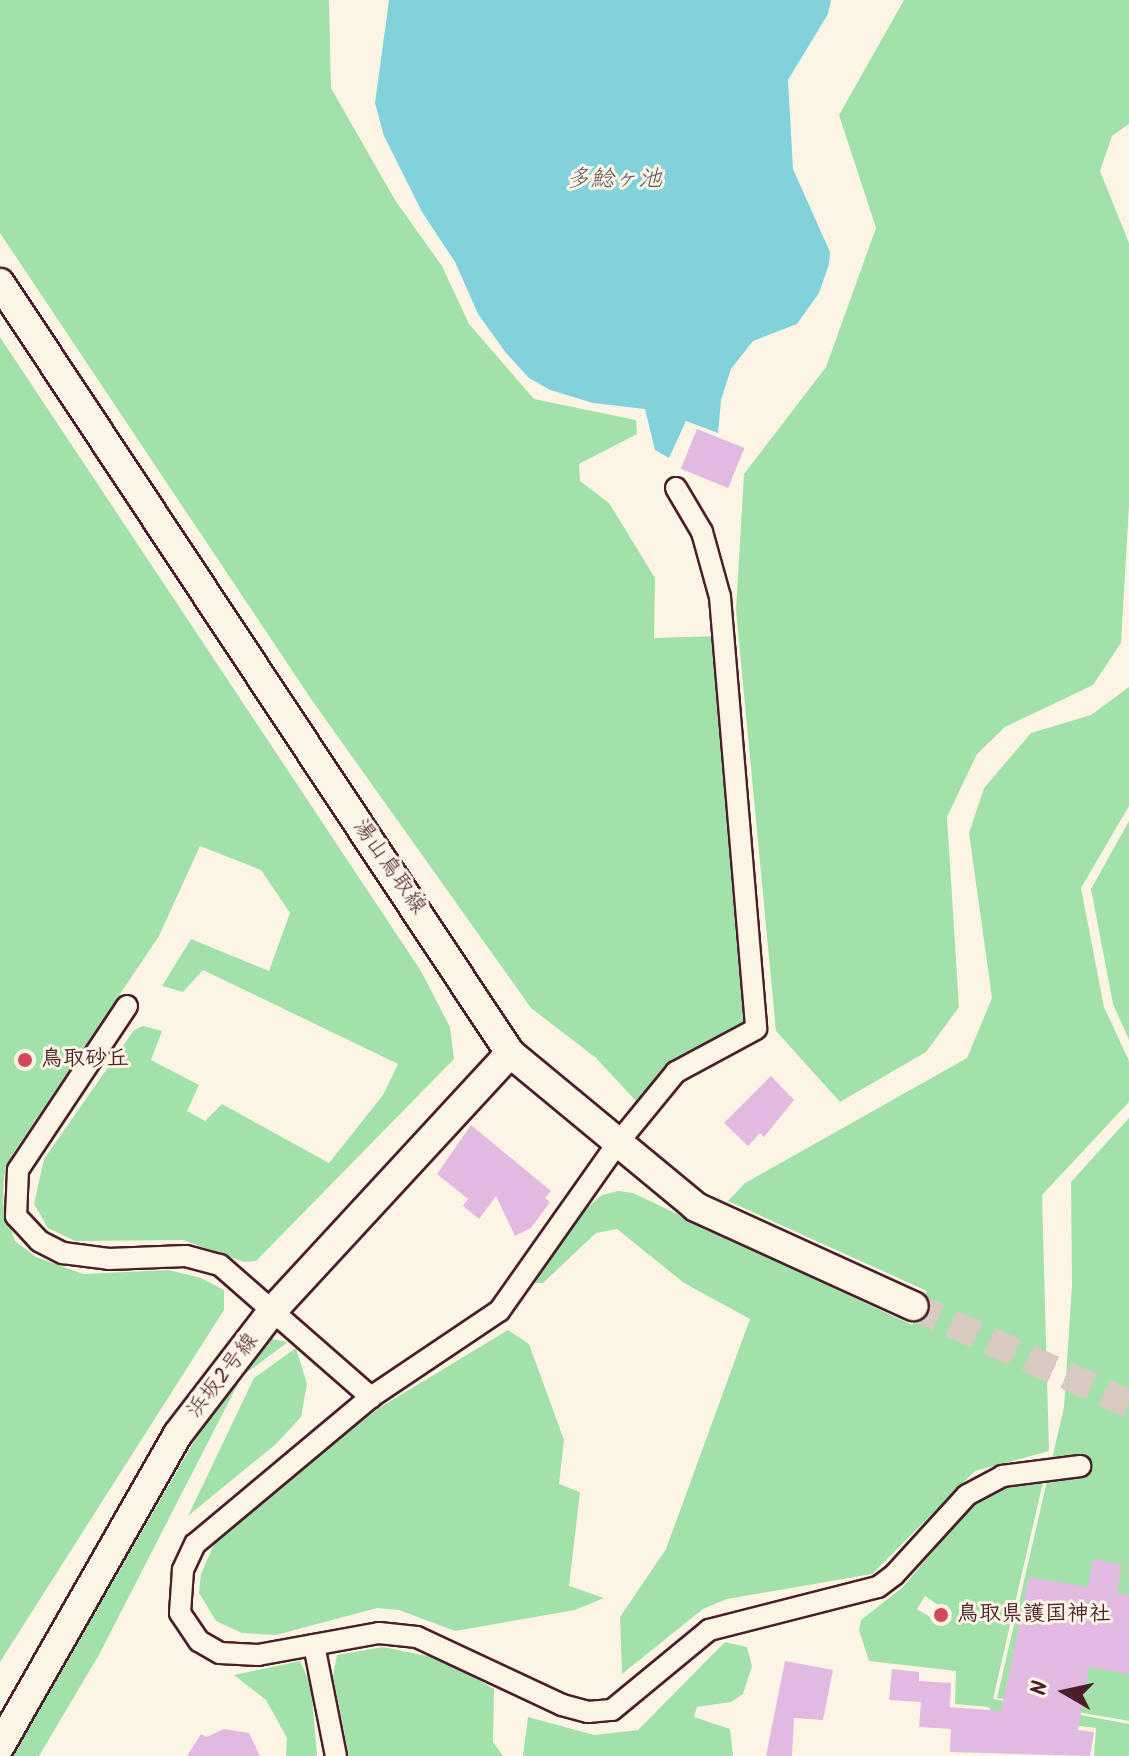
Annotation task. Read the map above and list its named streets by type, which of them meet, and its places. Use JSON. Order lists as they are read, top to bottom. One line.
{"streets":{"main road":["湯山鳥取線","浜坂2号線"]},"crossings":[["湯山鳥取線","浜坂2号線"]],"water":["多鯰ヶ池"],"places":["鳥取砂丘","鳥取県護国神社"],"north":"left"}
